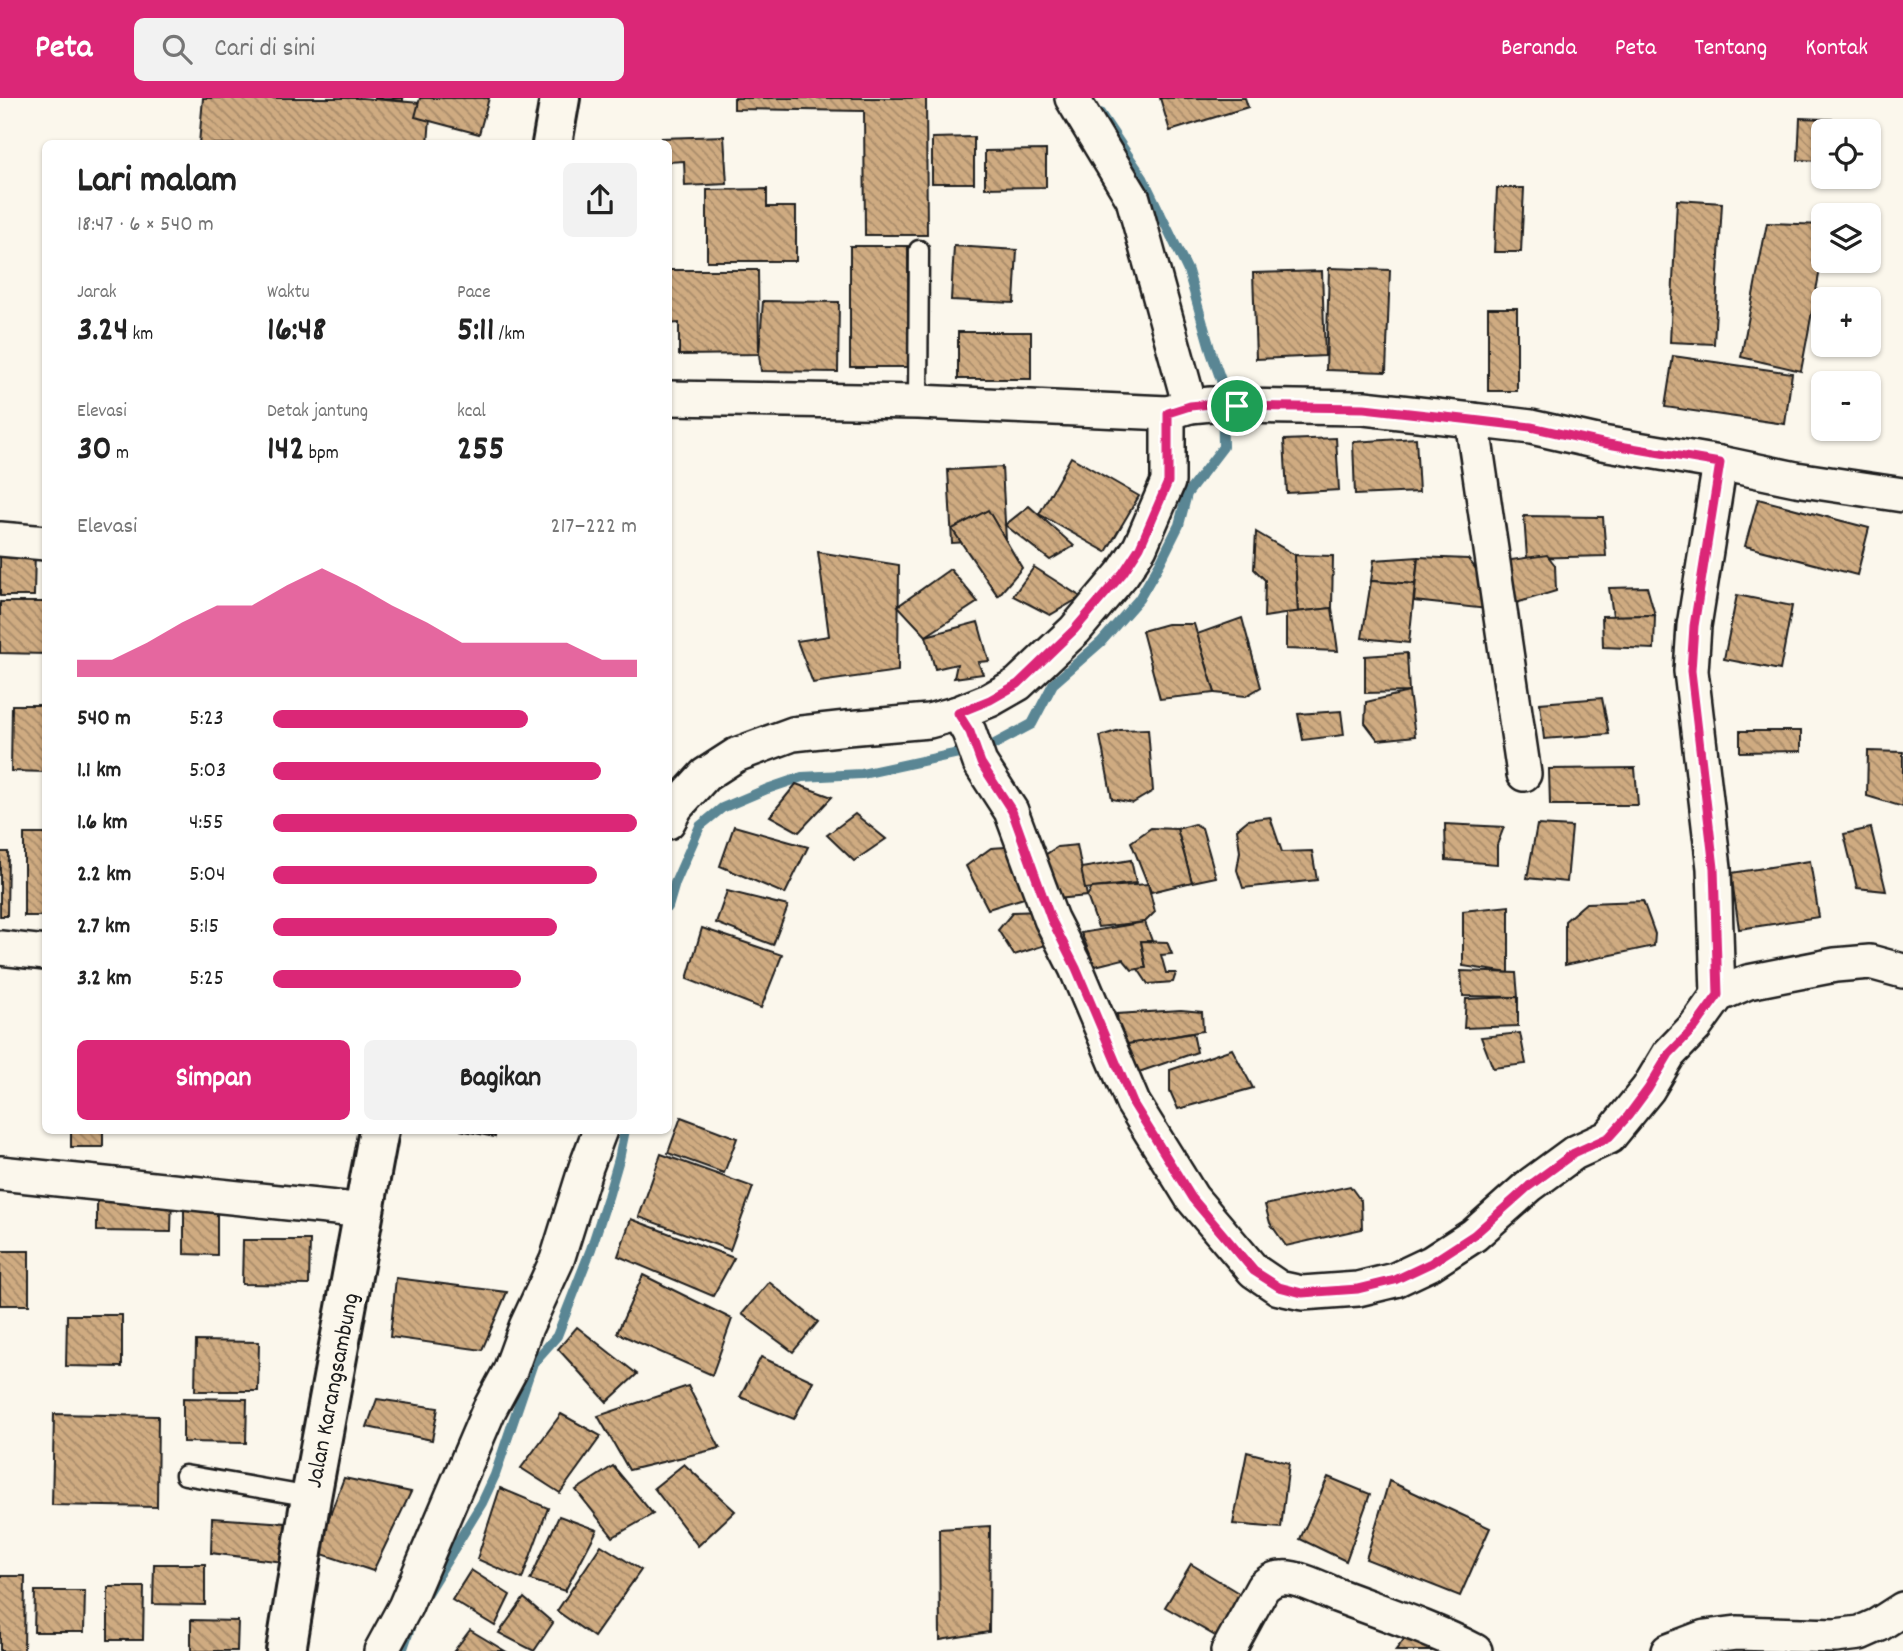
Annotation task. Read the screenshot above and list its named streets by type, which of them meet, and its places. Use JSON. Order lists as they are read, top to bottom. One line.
{"streets":{"main road":["Jalan Karangsambung"]},"page":{"header":"Peta","search":"Cari di sini","nav":["Beranda","Peta","Tentang","Kontak"],"map_buttons":["+","−"],"heading":["Lari malam","18:47 · 6 × 540 m"],"stats":[["Jarak","3.24 km"],["Waktu","16:48"],["Pace","5:11 /km"],["Elevasi","30 m"],["Detak jantung","142 bpm"],["kcal","255"]],"chart":["Elevasi","217–222 m"],"list":[{"name":"540 m","note":"5:23"},{"name":"1.1 km","note":"5:03"},{"name":"1.6 km","note":"4:55"},{"name":"2.2 km","note":"5:04"},{"name":"2.7 km","note":"5:15"},{"name":"3.2 km","note":"5:25"}],"buttons":["Simpan","Bagikan"]}}
